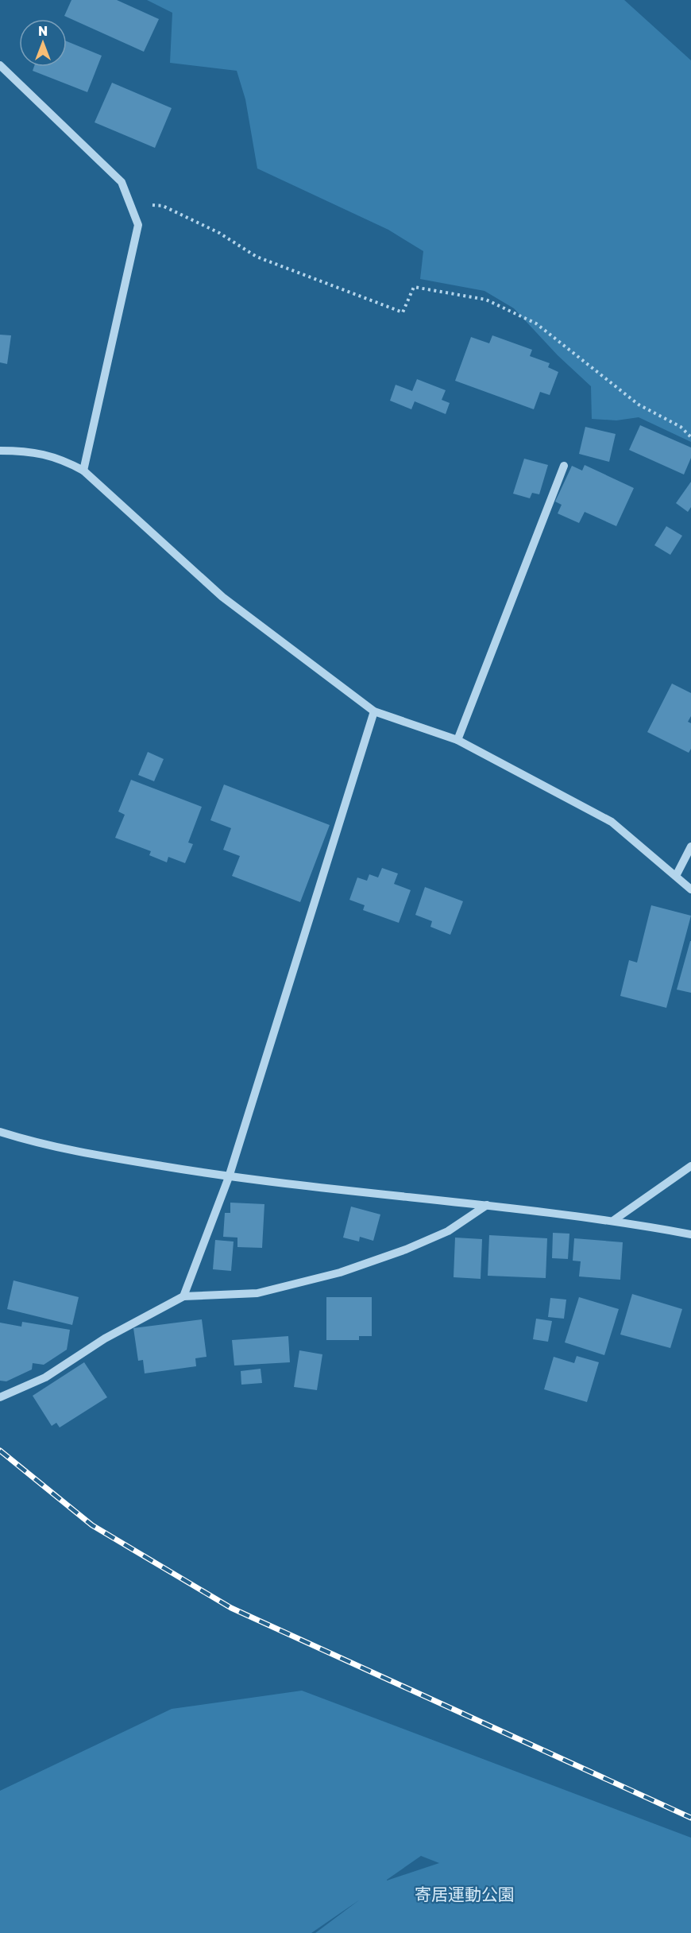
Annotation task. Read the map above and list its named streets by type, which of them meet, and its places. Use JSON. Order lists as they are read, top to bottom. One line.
{"parks":["寄居運動公園"],"north":"top"}
